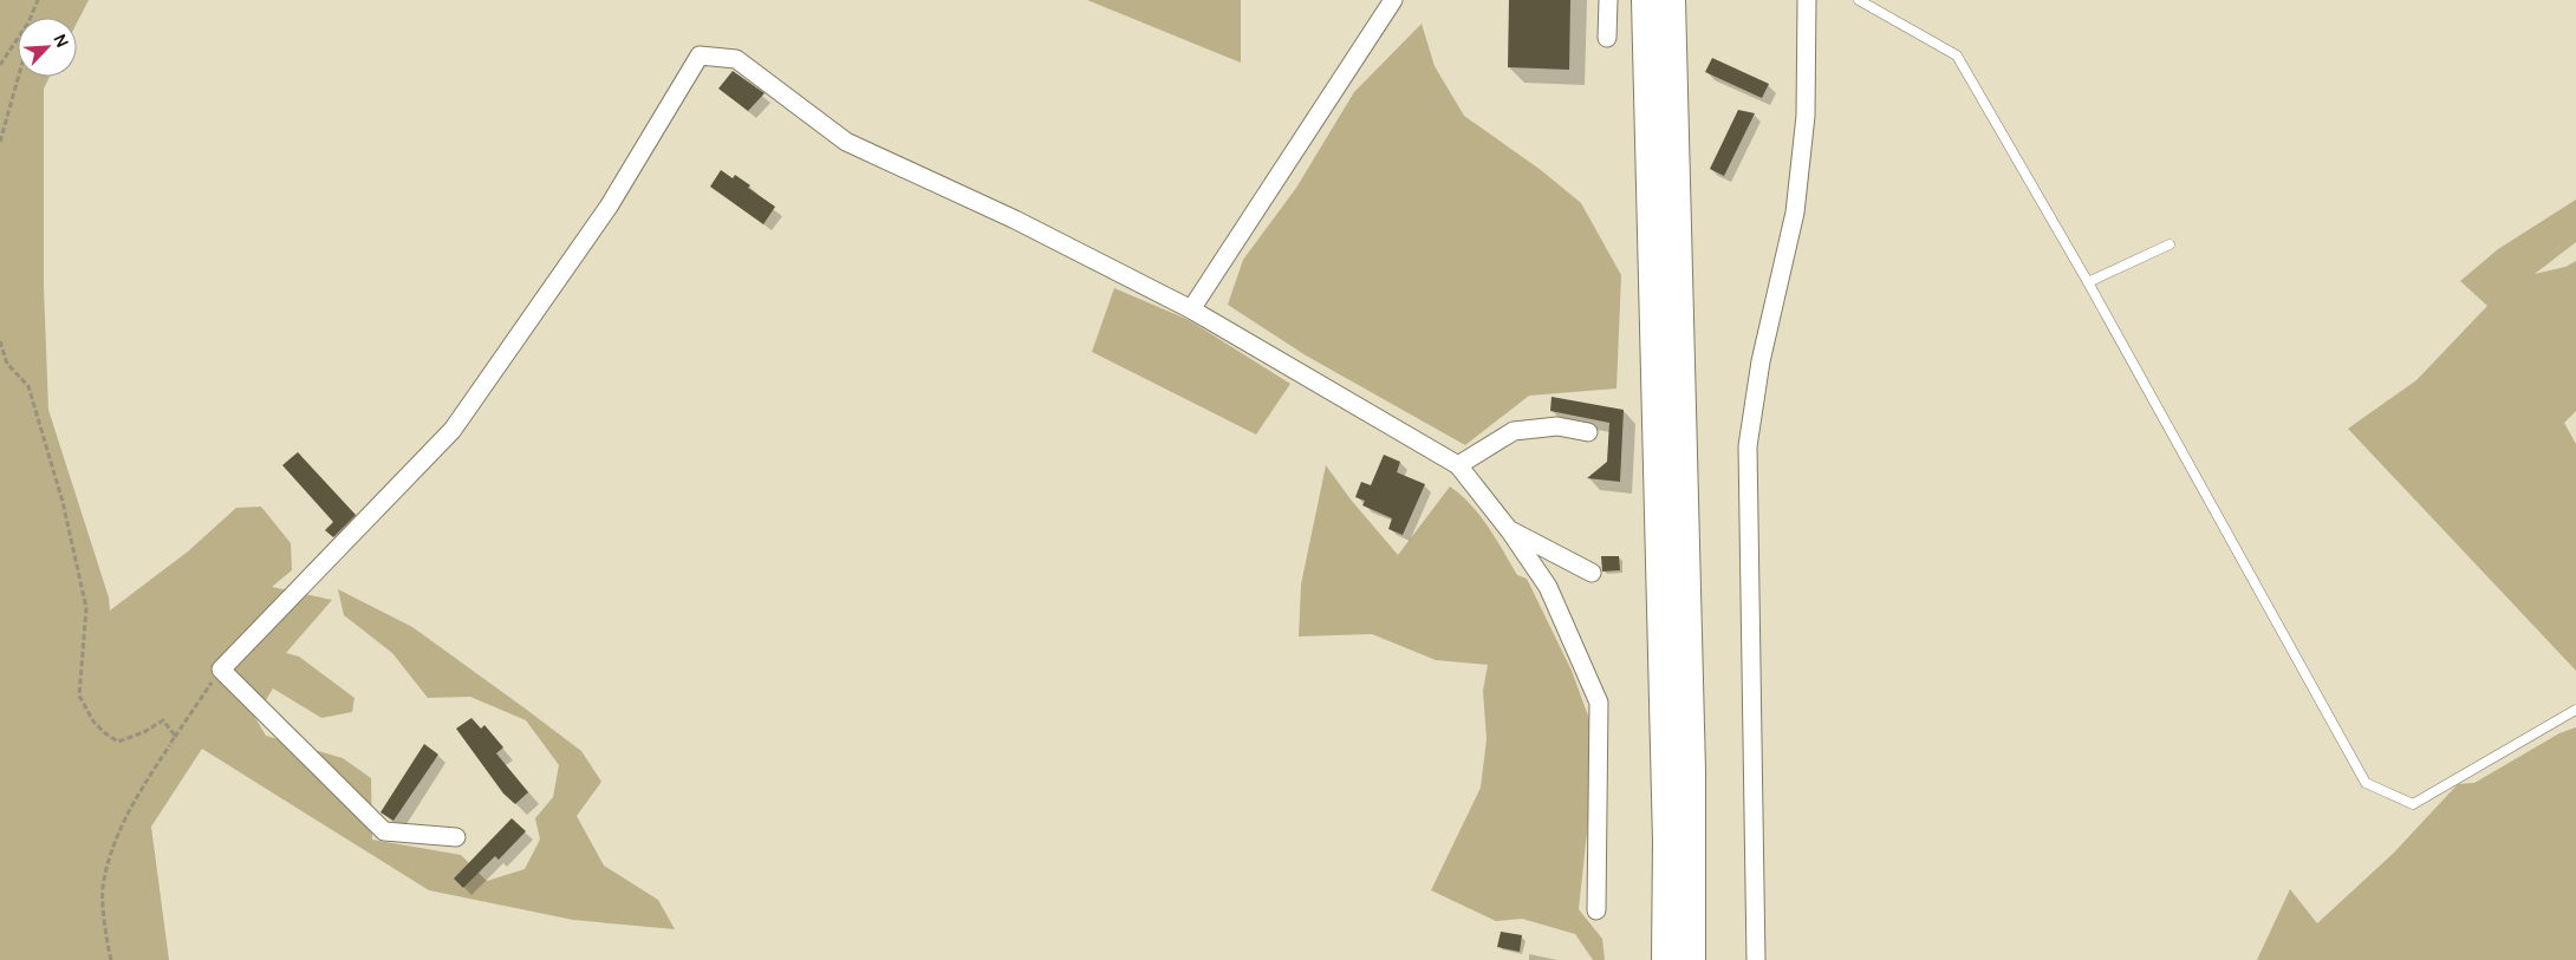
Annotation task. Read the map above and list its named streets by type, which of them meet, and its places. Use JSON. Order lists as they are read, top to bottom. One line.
{"north":"top right"}
